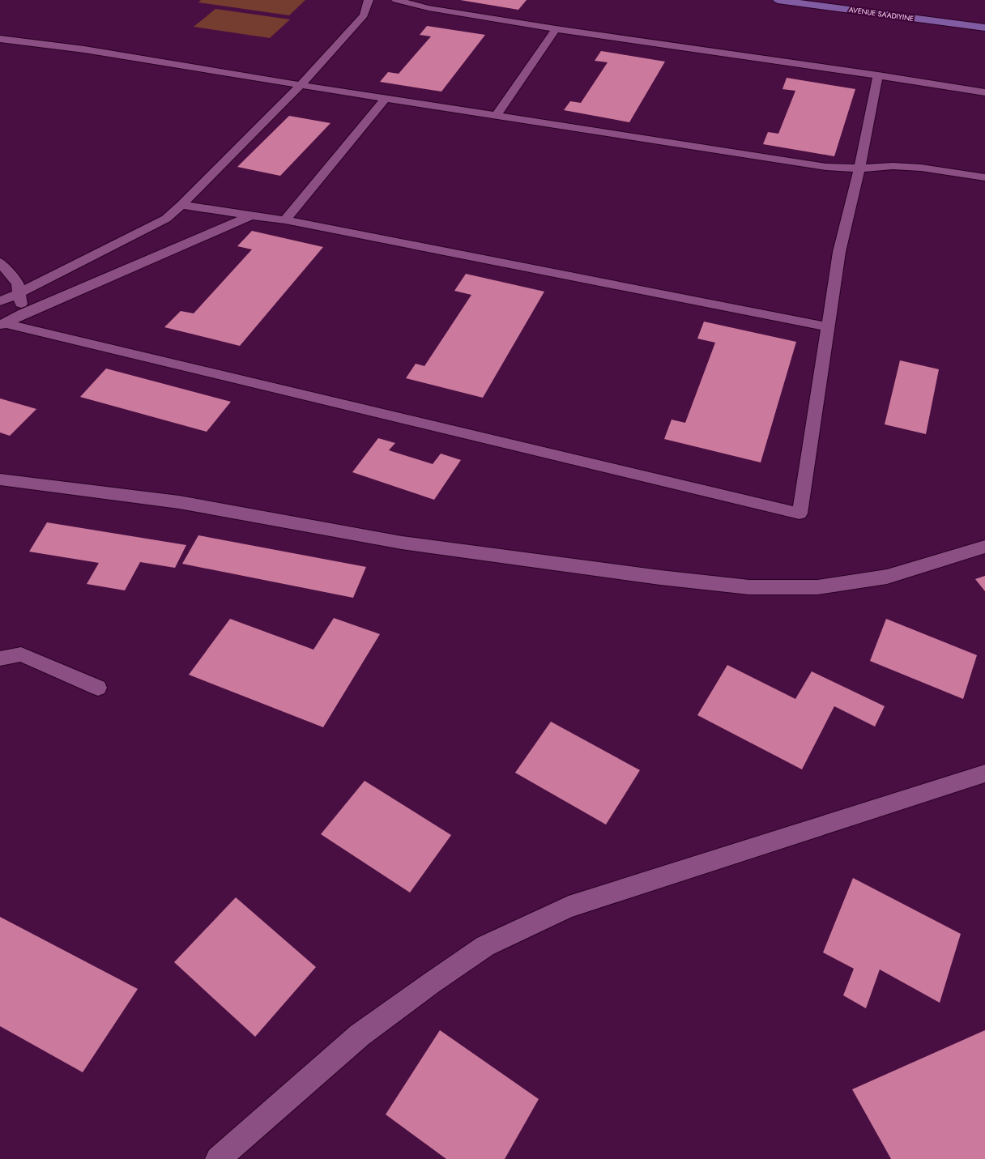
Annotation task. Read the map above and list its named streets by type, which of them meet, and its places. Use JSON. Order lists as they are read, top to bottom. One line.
{"streets":{"main road":["AVENUE SAADIYINE"]}}
